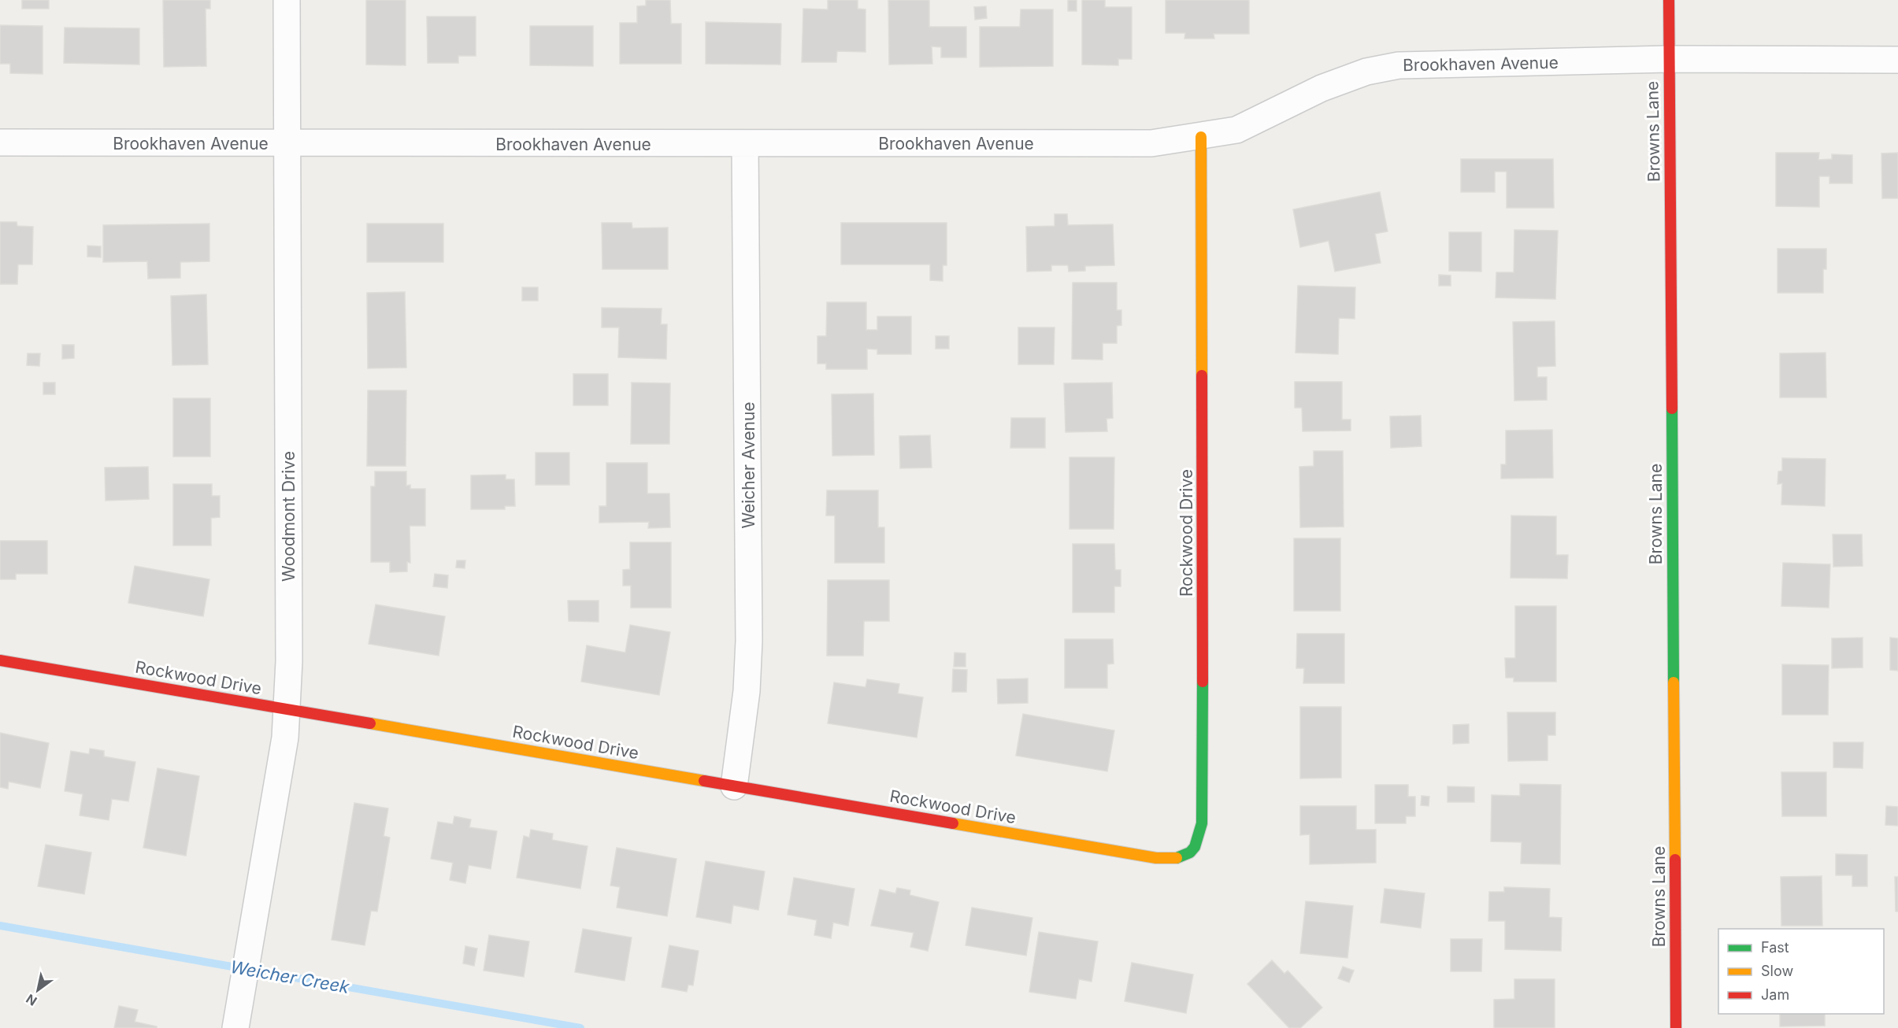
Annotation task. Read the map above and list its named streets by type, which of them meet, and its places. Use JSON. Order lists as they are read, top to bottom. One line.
{"streets":{"street":["Brookhaven Avenue","Browns Lane","Weicher Avenue","Woodmont Drive","Rockwood Drive"]},"crossings":[["Brookhaven Avenue","Browns Lane"],["Brookhaven Avenue","Weicher Avenue"],["Brookhaven Avenue","Woodmont Drive"],["Brookhaven Avenue","Rockwood Drive"],["Weicher Avenue","Rockwood Drive"],["Woodmont Drive","Rockwood Drive"]],"water":["Weicher Creek"],"legend":["Fast","Slow","Jam"],"north":"bottom left"}
